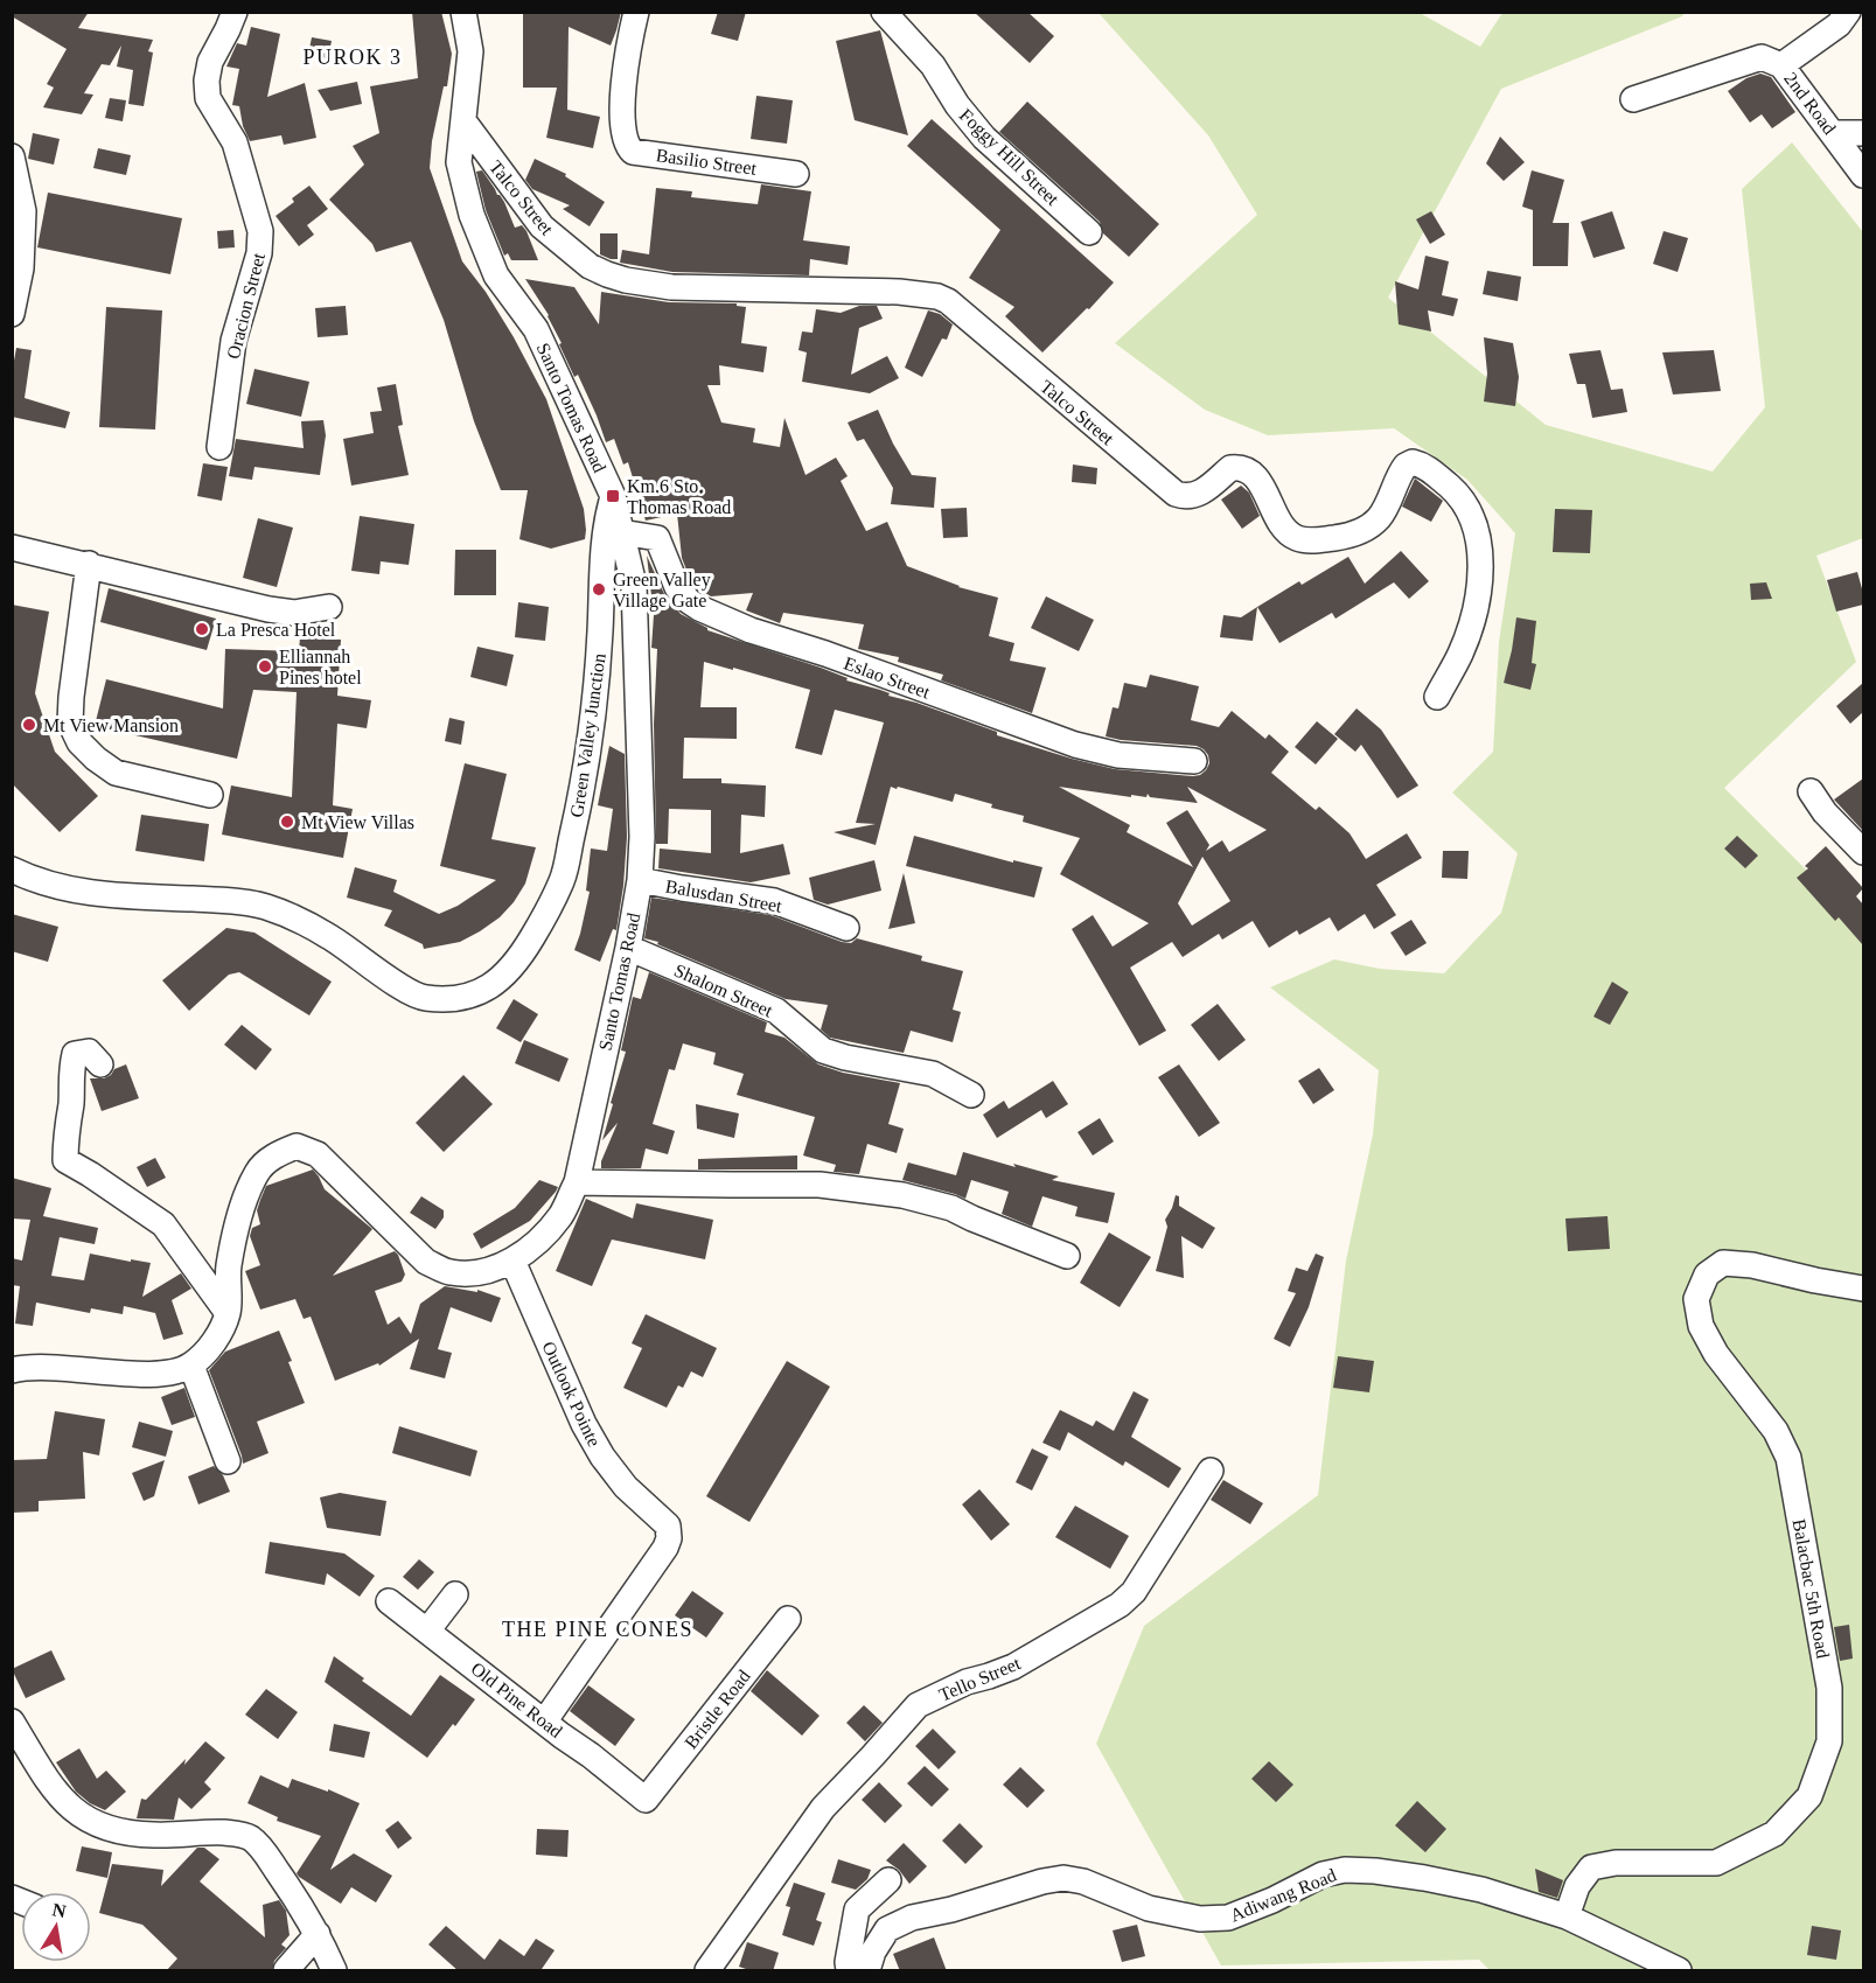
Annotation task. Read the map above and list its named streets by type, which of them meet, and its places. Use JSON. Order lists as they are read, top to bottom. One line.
{"streets":{"street":["2nd Road","Foggy Hill Street","Basilio Street","Talco Street","Oracion Street","Santo Tomas Road","Eslao Street","Green Valley Junction","Balusdan Street","Shalom Street","Outlook Pointe","Balacbac 5th Road","Tello Street","Old Pine Road","Bristle Road","Adiwang Road"]},"crossings":[["Talco Street","Santo Tomas Road"],["Santo Tomas Road","Eslao Street"],["Santo Tomas Road","Green Valley Junction"],["Santo Tomas Road","Balusdan Street"],["Santo Tomas Road","Shalom Street"],["Santo Tomas Road","Outlook Pointe"],["Outlook Pointe","Old Pine Road"],["Balacbac 5th Road","Adiwang Road"],["Old Pine Road","Bristle Road"]],"districts":["PUROK 3","THE PINE CONES"],"places":{"transit":["Km.6 Sto. Thomas Road"],"other":["Green Valley Village Gate","La Presca Hotel","Elliannah Pines hotel","Mt View Mansion","Mt View Villas"]},"north":"top"}
